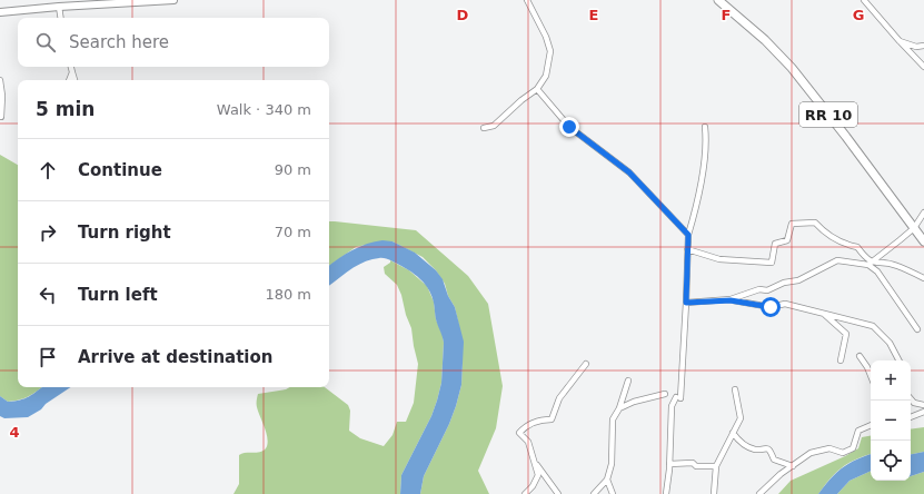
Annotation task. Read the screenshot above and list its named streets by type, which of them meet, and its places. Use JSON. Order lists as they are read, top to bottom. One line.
{"streets":{"main road":["RR 10"]},"page":{"search":"Search here","heading":["5 min","Walk · 340 m"],"list":[["Continue","90 m"],["Turn right","70 m"],["Turn left","180 m"],"Arrive at destination"],"map_buttons":["+","−"]},"grid":{"columns":["D","E","F","G"],"rows":["4"]}}
